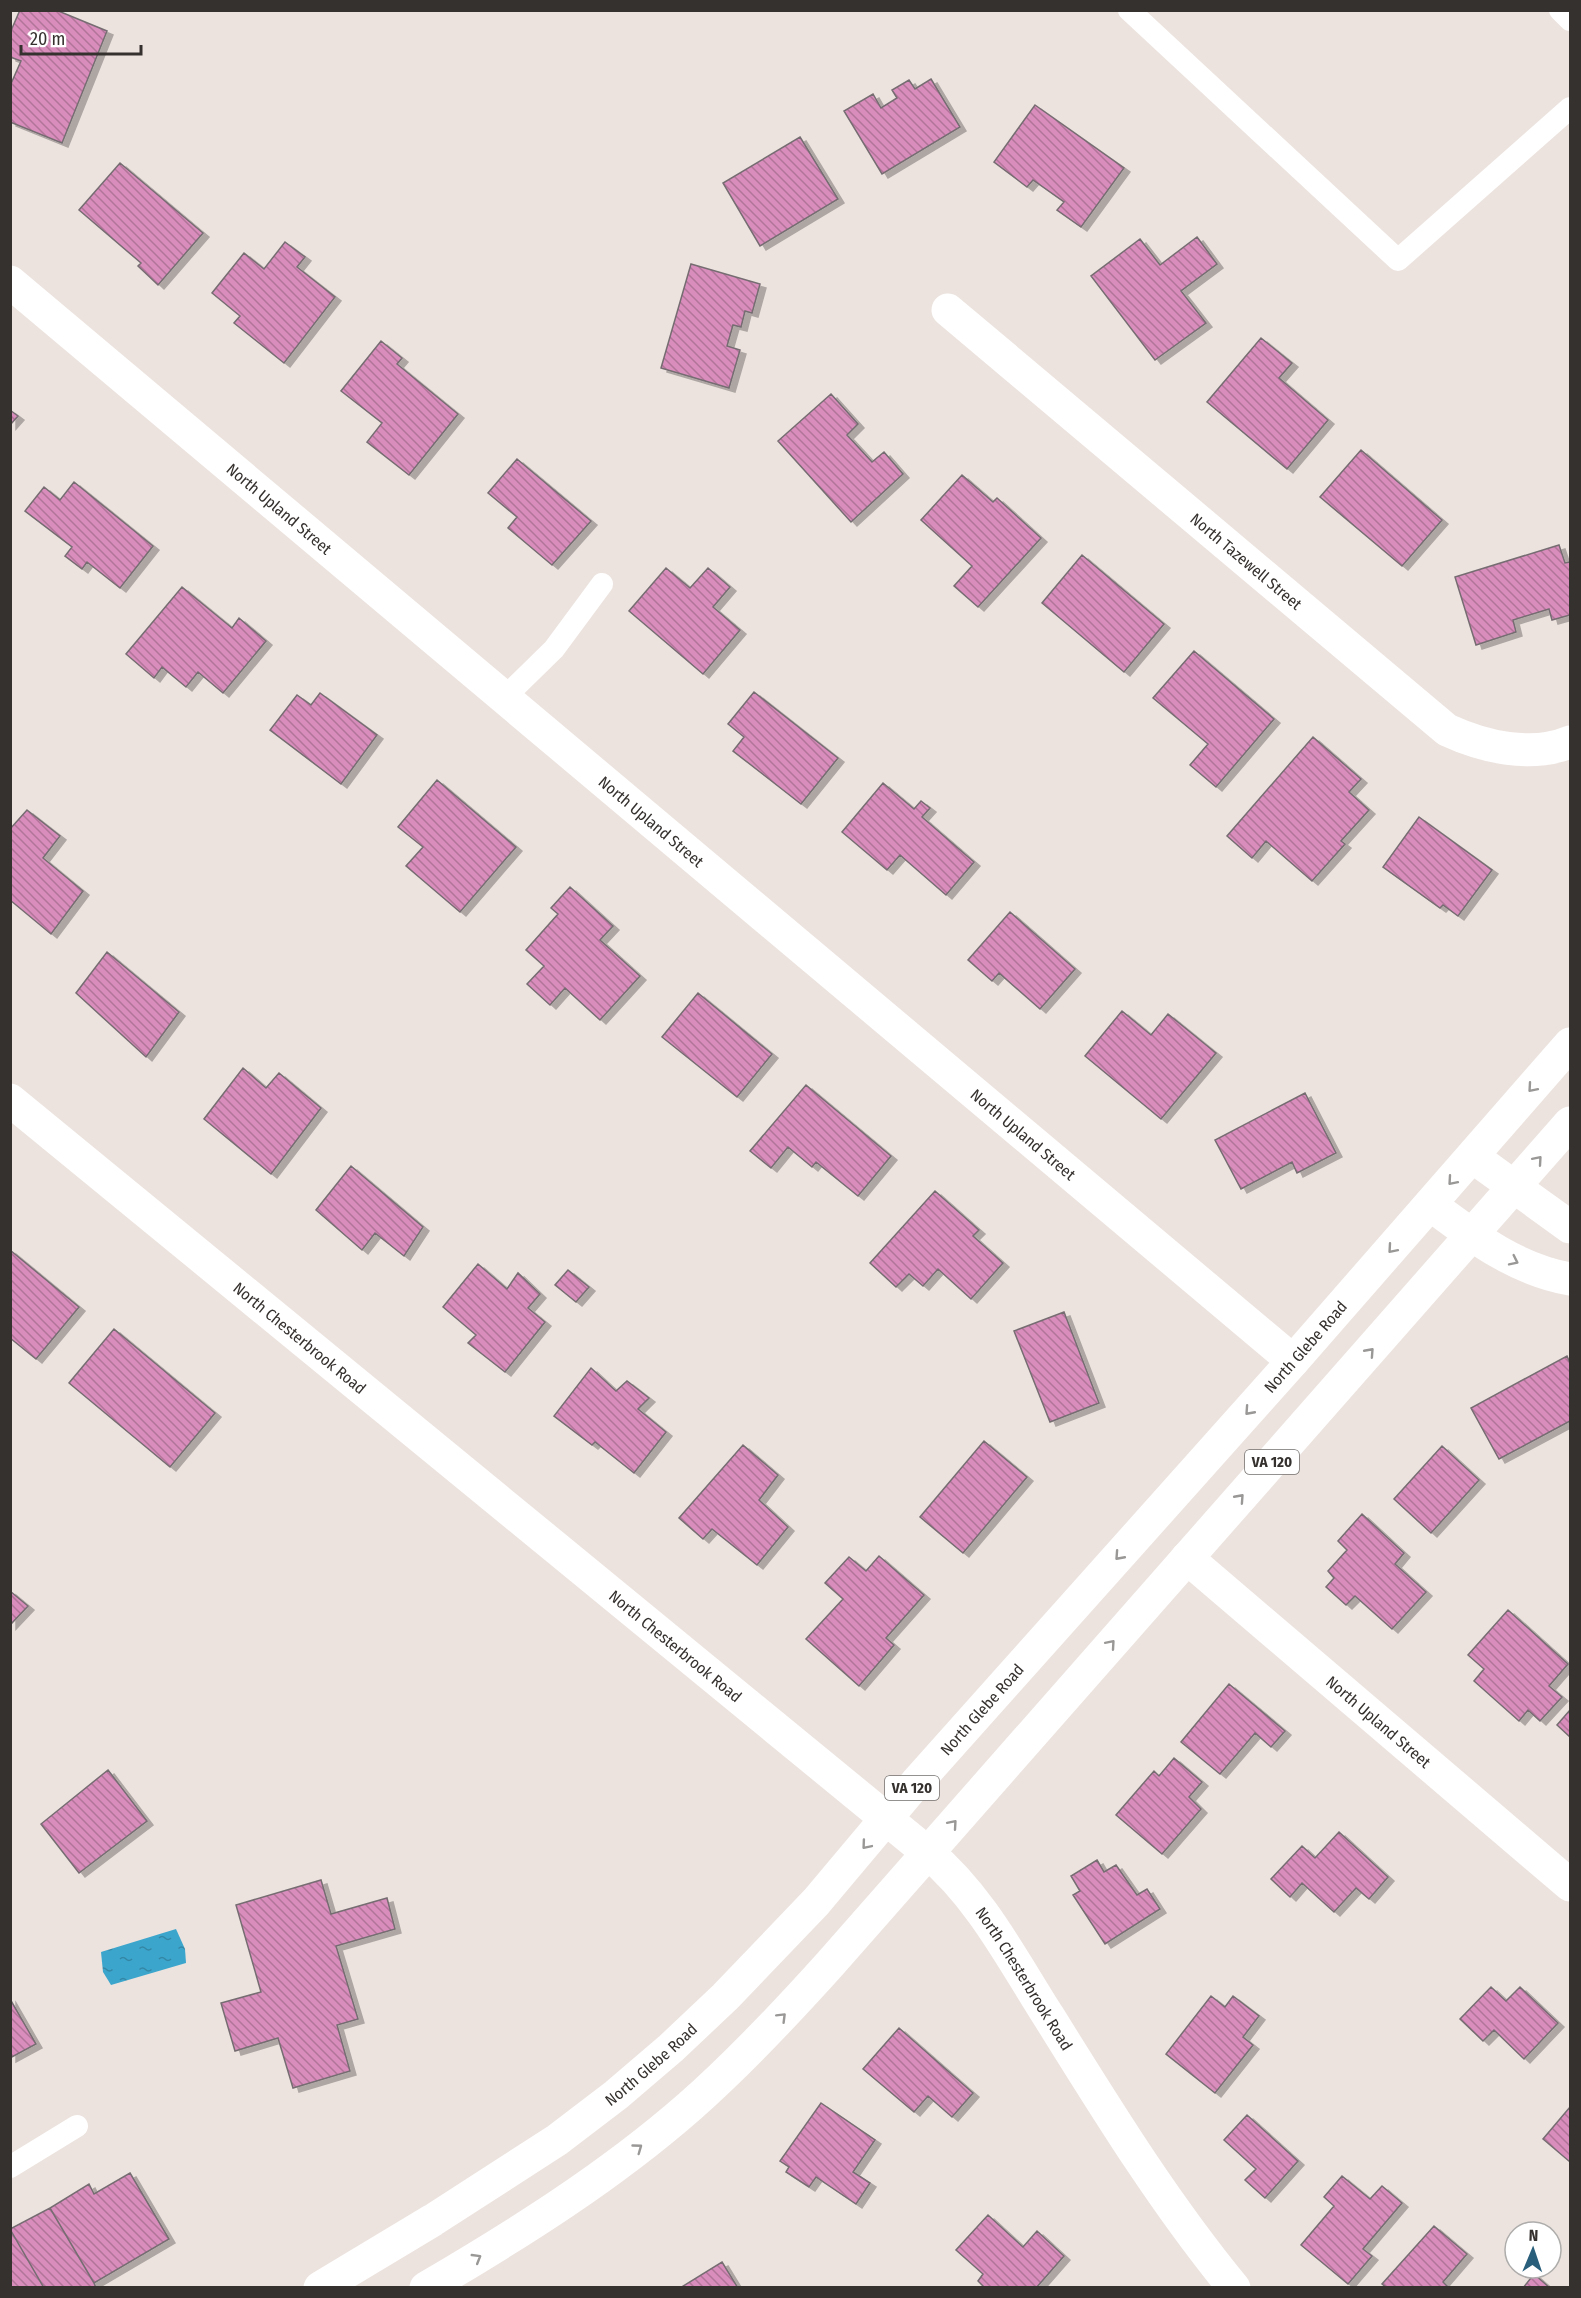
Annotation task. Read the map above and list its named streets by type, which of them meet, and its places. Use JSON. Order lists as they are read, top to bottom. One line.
{"streets":{"street":["North Upland Street","North Tazewell Street","North Chesterbrook Road","North Glebe Road","VA 120"]},"crossings":[["North Upland Street","North Glebe Road"],["North Upland Street","VA 120"],["North Chesterbrook Road","North Glebe Road"],["North Chesterbrook Road","VA 120"]],"scale_bar":"20 m","north":"top"}
